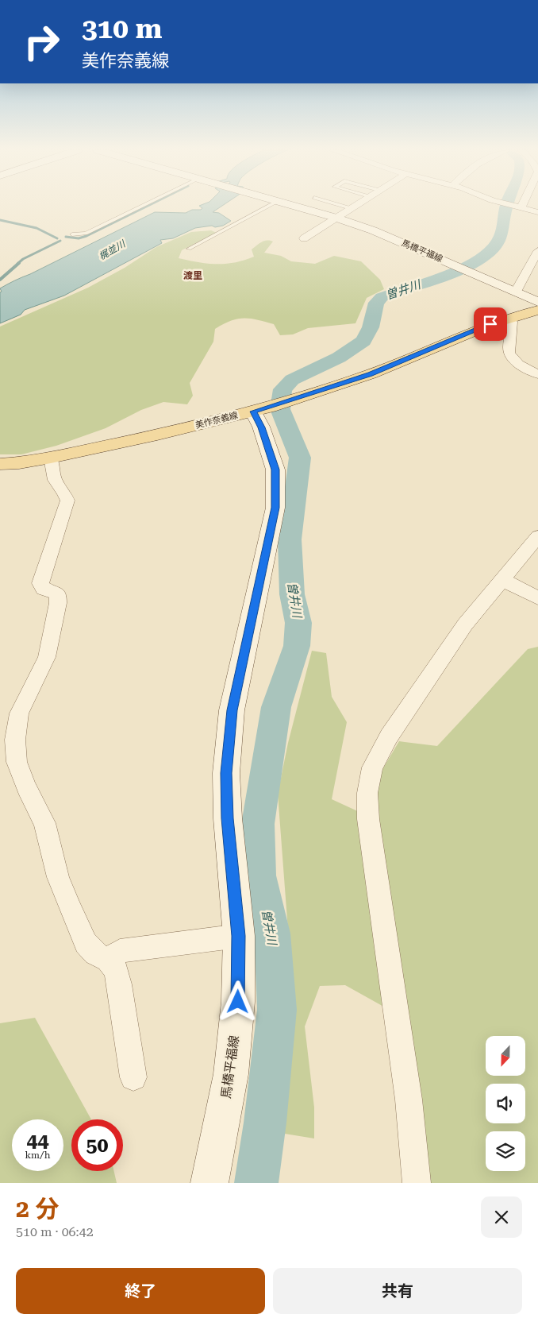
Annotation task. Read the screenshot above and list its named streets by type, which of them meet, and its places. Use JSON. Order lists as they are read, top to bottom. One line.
{"streets":{"main road":["馬橋平福線","美作奈義線"]},"crossings":[["馬橋平福線","美作奈義線"]],"districts":["渡里"],"water":["梶並川","曽井川"],"north":"bottom","page":{"turn":["310 m","美作奈義線"],"speed":"44 km/h","limit":"50","heading":["2 分","510 m · 06:42"],"buttons":["終了","共有"]}}
